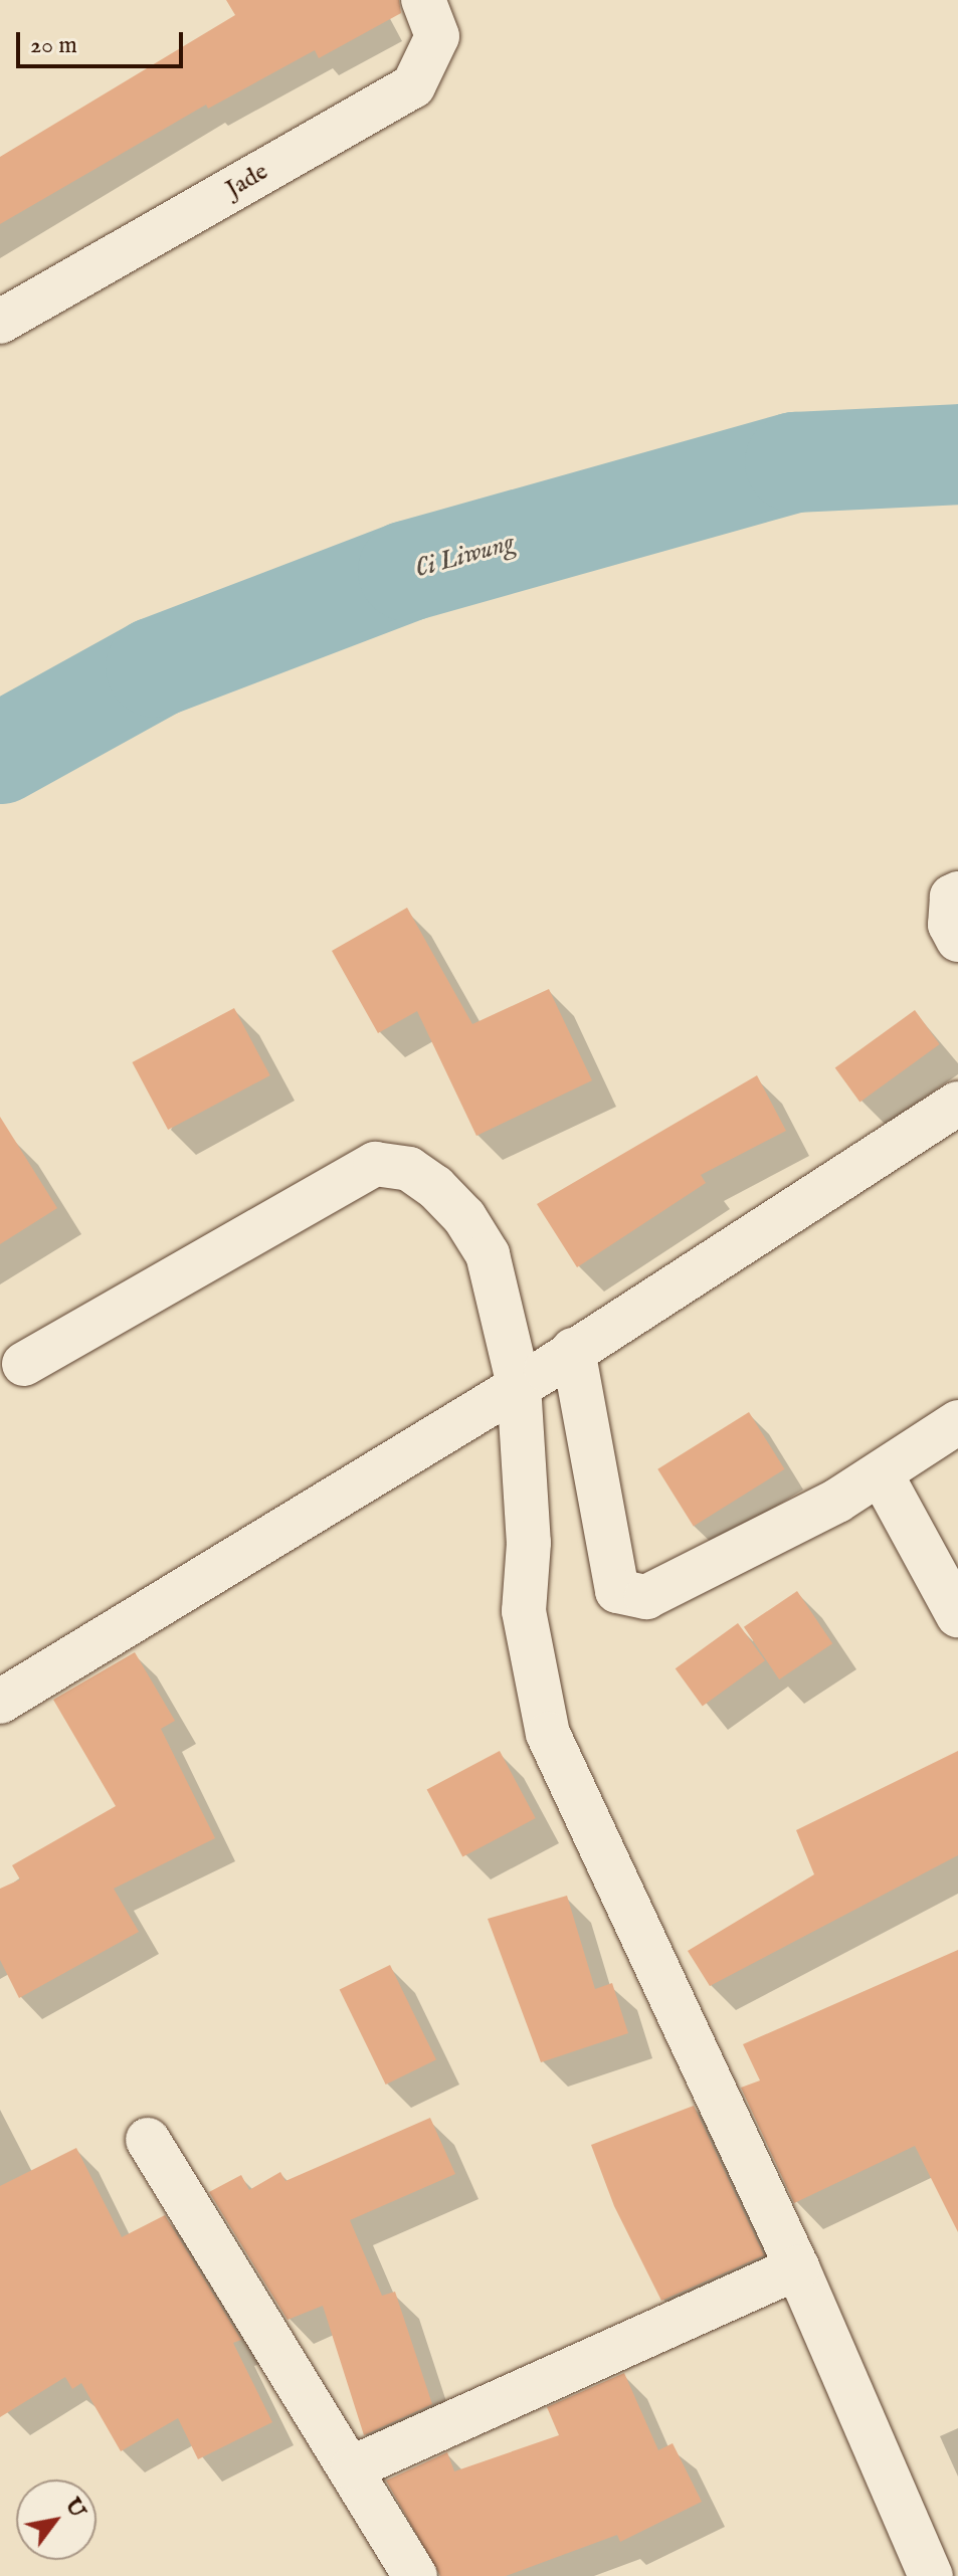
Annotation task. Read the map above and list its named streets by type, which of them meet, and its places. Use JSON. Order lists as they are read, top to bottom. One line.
{"streets":{"street":["Jade"]},"water":["Ci Liwung"],"scale_bar":"20 m","north":"top right"}
